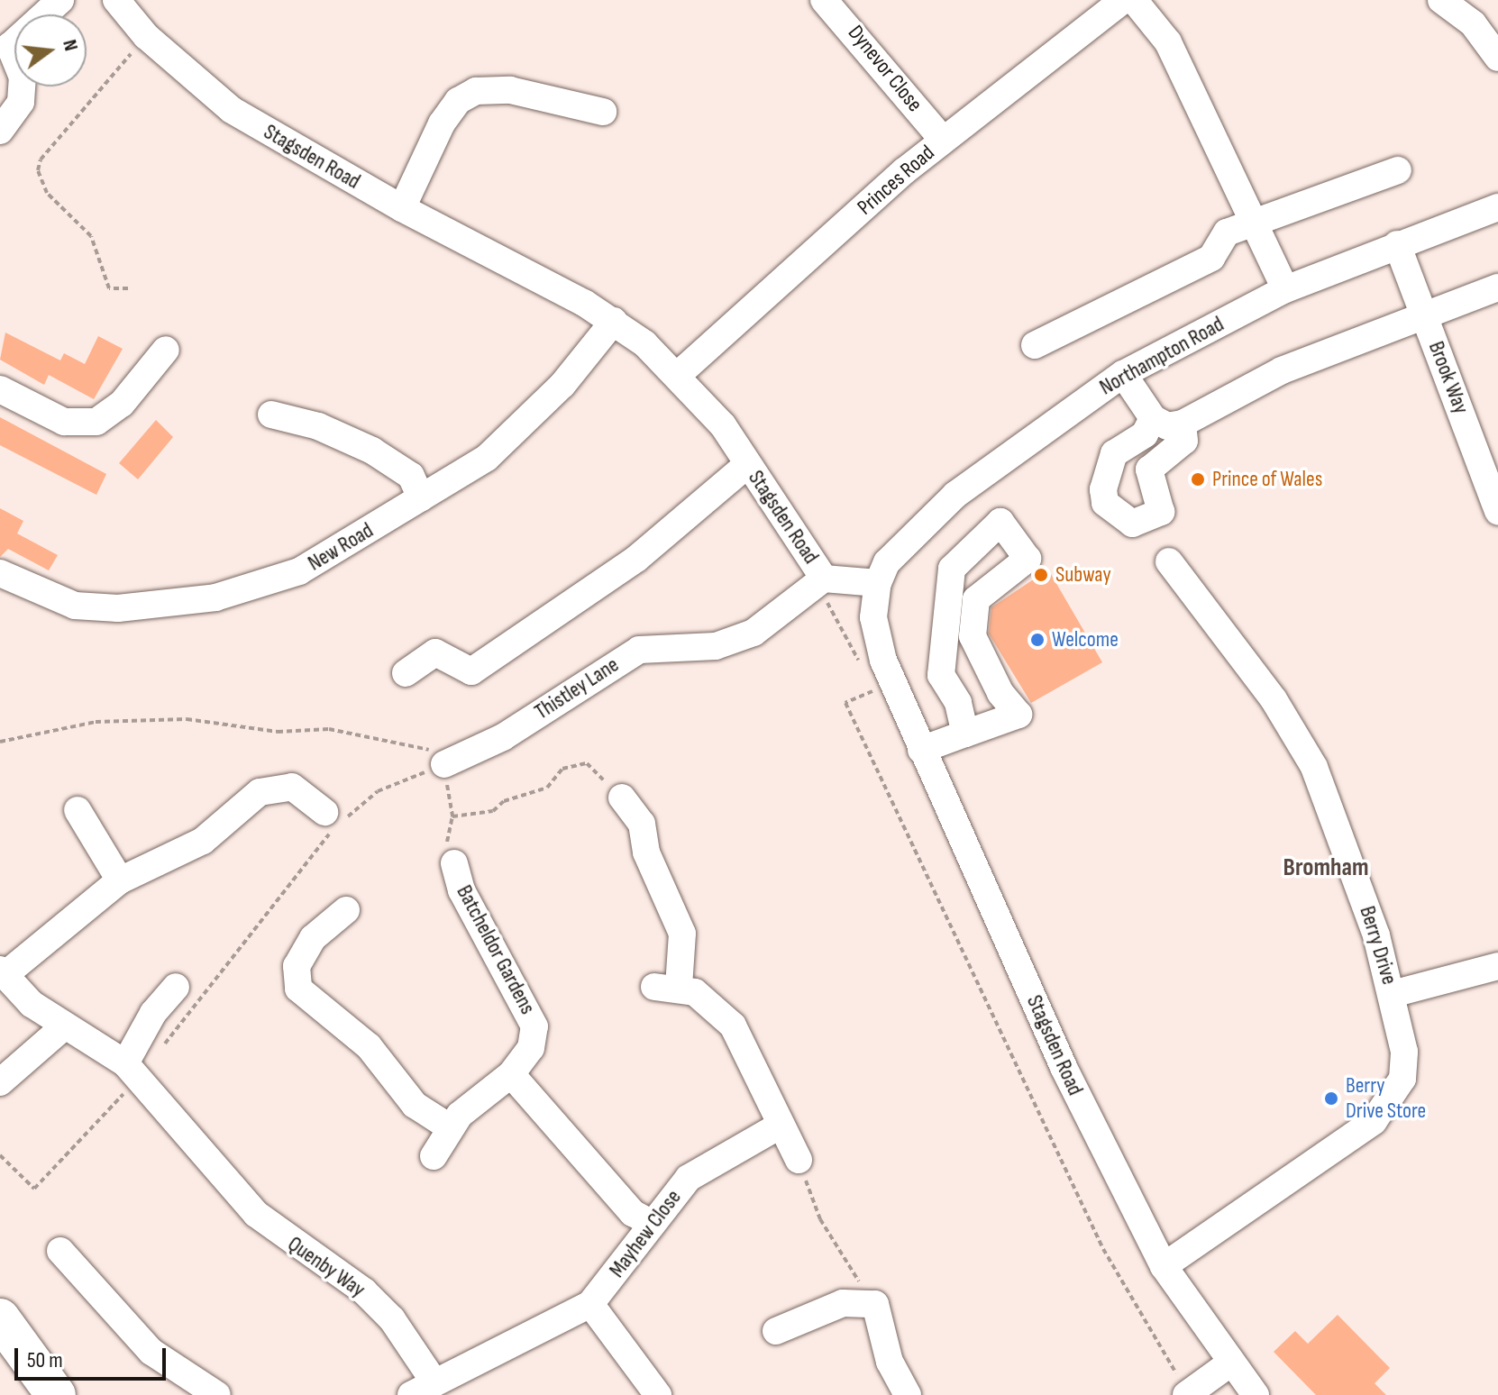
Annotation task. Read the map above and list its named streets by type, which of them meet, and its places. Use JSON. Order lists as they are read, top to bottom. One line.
{"streets":{"street":["Dynevor Close","Stagsden Road","Princes Road","Northampton Road","Brook Way","New Road","Thistley Lane","Berry Drive","Batcheldor Gardens","Mayhew Close","Quenby Way"]},"crossings":[["Dynevor Close","Princes Road"],["Stagsden Road","Princes Road"],["Stagsden Road","Northampton Road"],["Stagsden Road","New Road"],["Stagsden Road","Thistley Lane"],["Stagsden Road","Berry Drive"],["Northampton Road","Brook Way"],["Mayhew Close","Quenby Way"]],"districts":["Bromham"],"places":["Prince of Wales","Subway","Welcome","Berry Drive Store"],"scale_bar":"50 m","north":"right"}
